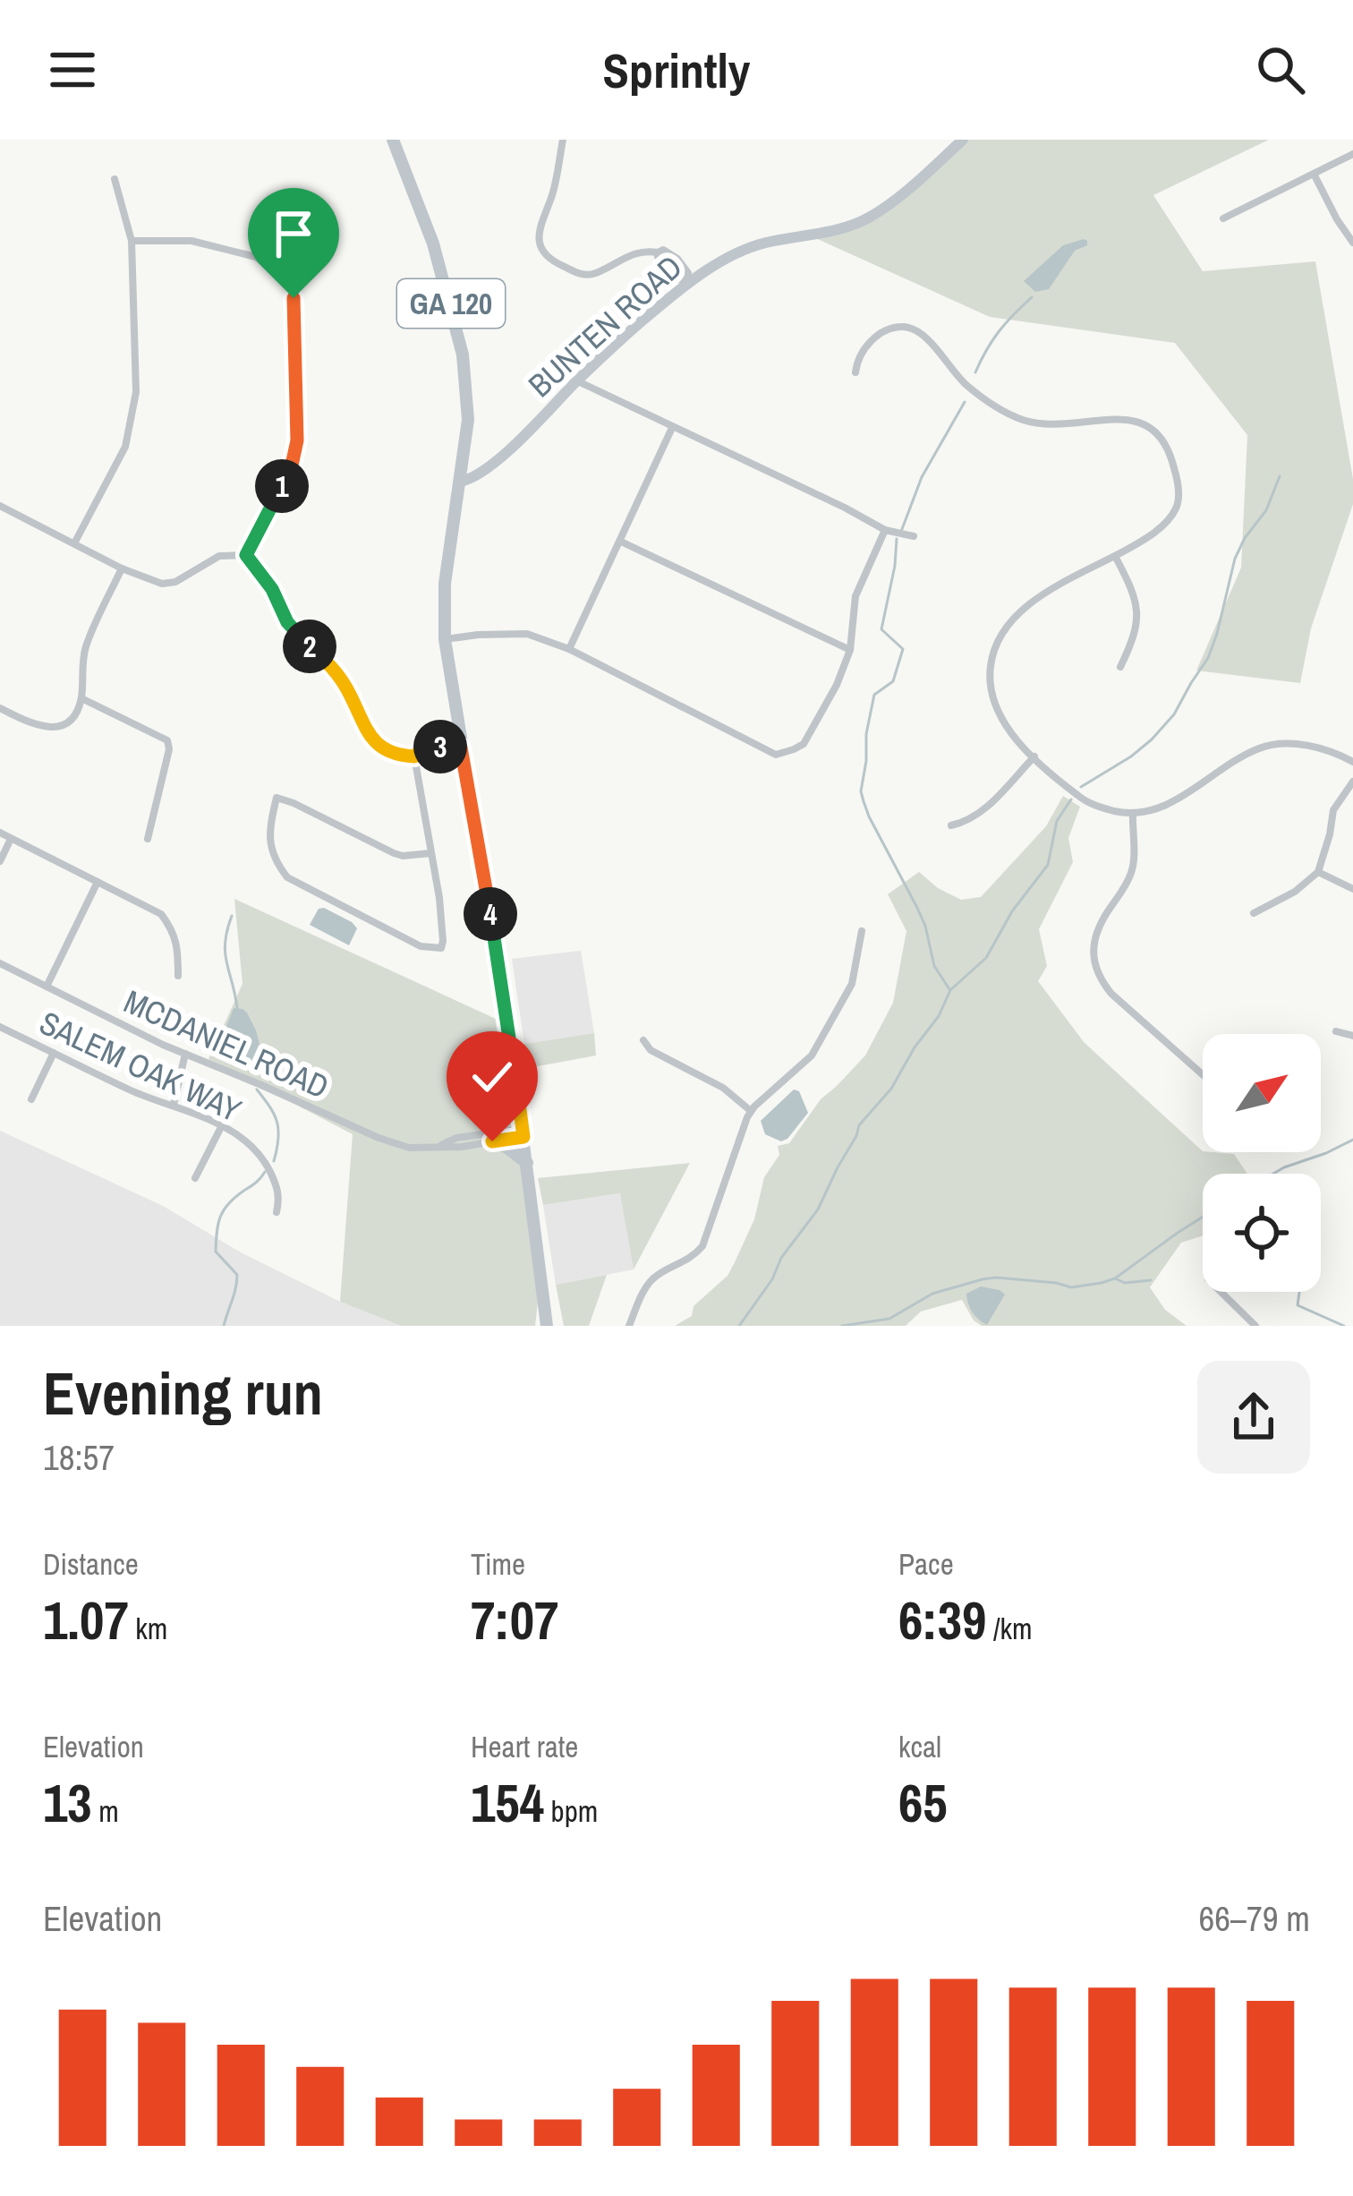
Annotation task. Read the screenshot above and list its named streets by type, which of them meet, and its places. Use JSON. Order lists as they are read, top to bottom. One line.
{"streets":{"main road":["GA 120"],"street":["BUNTEN ROAD","MCDANIEL ROAD","SALEM OAK WAY"]},"crossings":[["GA 120","BUNTEN ROAD"],["GA 120","MCDANIEL ROAD"]],"north":"top right","page":{"header":"Sprintly","pins":["1","2","3","4"],"heading":["Evening run","18:57"],"stats":[["Distance","1.07 km"],["Time","7:07"],["Pace","6:39 /km"],["Elevation","13 m"],["Heart rate","154 bpm"],["kcal","65"]],"chart":["Elevation","66–79 m"]}}
